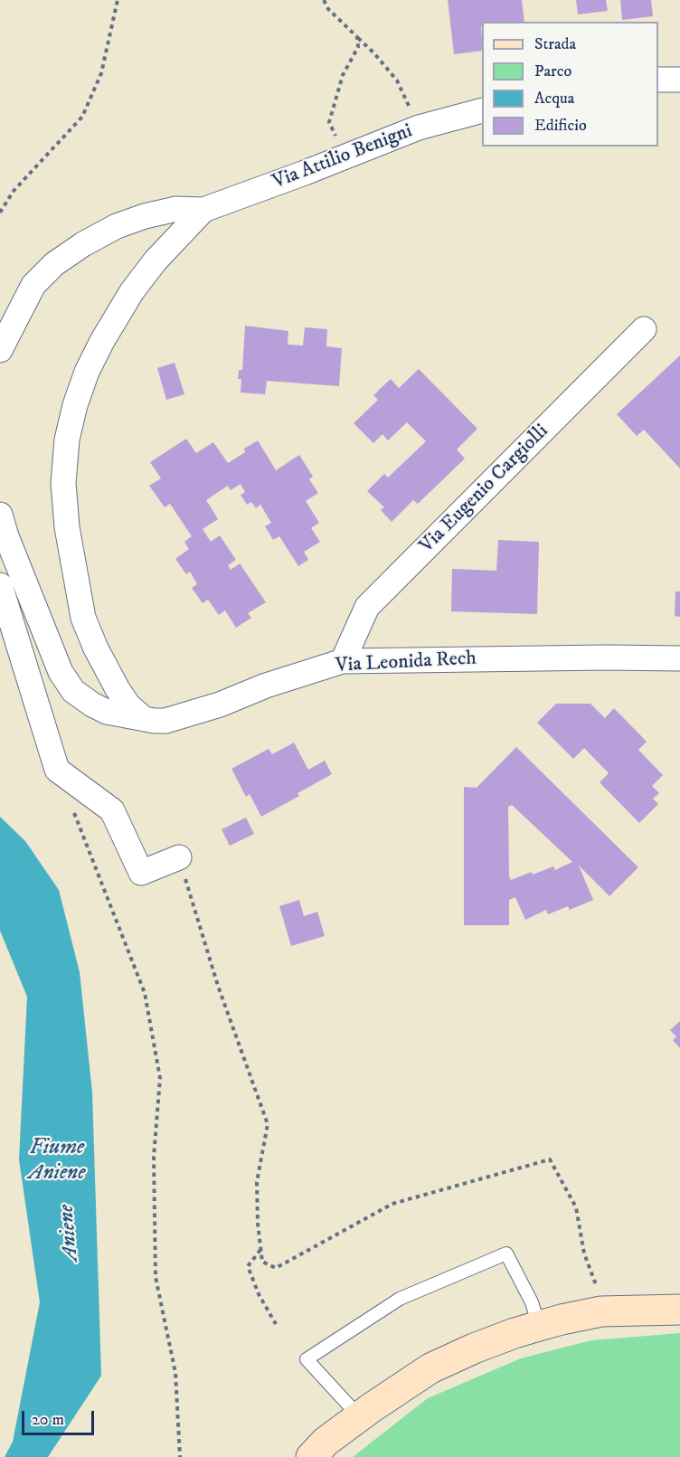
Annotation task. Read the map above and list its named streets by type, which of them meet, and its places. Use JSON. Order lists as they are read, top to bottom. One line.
{"streets":{"street":["Via Attilio Benigni","Via Eugenio Cargiolli","Via Leonida Rech"]},"crossings":[["Via Attilio Benigni","Via Leonida Rech"],["Via Eugenio Cargiolli","Via Leonida Rech"]],"water":["Fiume Aniene","Aniene"],"legend":["Strada","Parco","Acqua","Edificio"],"scale_bar":"20 m"}
